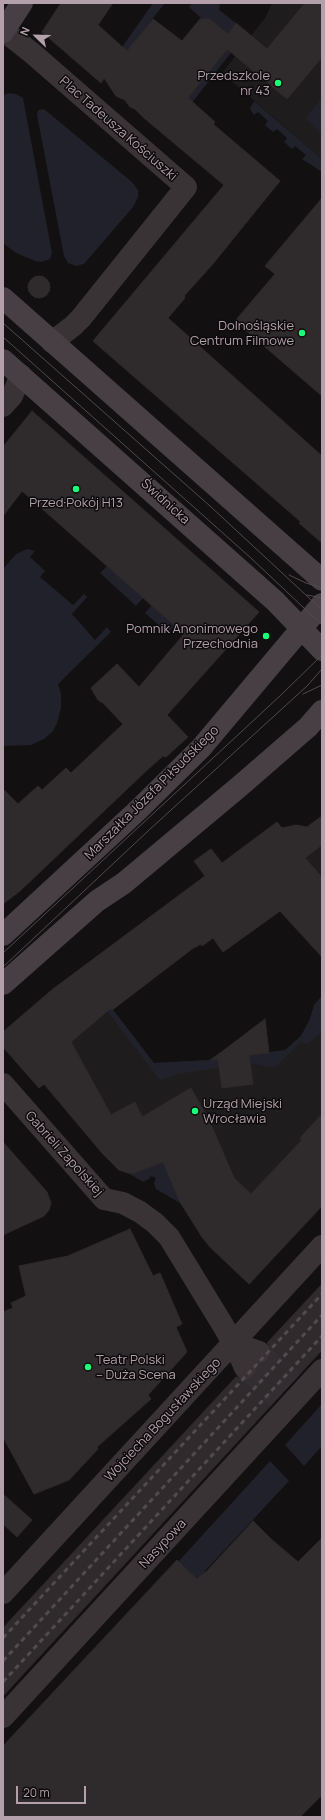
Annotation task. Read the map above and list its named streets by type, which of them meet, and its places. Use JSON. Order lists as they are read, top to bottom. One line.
{"streets":{"street":["Plac Tadeusza Kościuszki","Świdnicka","Marszałka Józefa Piłsudskiego","Gabrieli Zapolskiej","Wojciecha Bogusławskiego","Nasypowa"]},"crossings":[["Świdnicka","Marszałka Józefa Piłsudskiego"],["Gabrieli Zapolskiej","Wojciecha Bogusławskiego"]],"places":["Przedszkole nr 43","Dolnośląskie Centrum Filmowe","Przed·Pokój H13","Pomnik Anonimowego Przechodnia","Urząd Miejski Wrocławia","Teatr Polski – Duża Scena"],"scale_bar":"20 m","north":"top left"}
